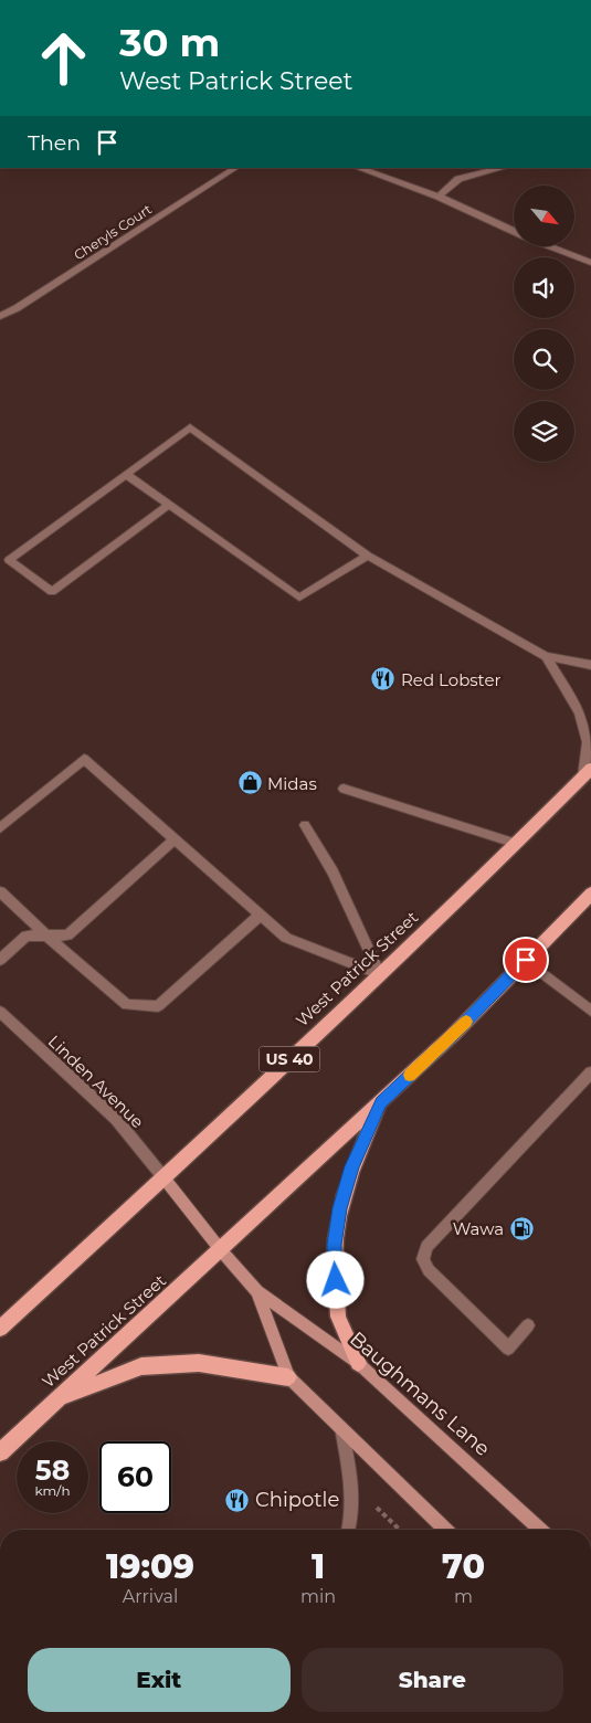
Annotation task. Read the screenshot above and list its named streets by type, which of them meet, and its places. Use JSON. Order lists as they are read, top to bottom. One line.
{"streets":{"main road":["West Patrick Street","US 40","Baughmans Lane"],"street":["Cheryls Court","Linden Avenue"]},"crossings":[["West Patrick Street","Linden Avenue"],["West Patrick Street","Baughmans Lane"],["Linden Avenue","Baughmans Lane"]],"places":{"restaurant":["Red Lobster","Chipotle"],"shop":["Midas"],"fuel station":["Wawa"]},"north":"bottom right","page":{"turn":["30 m","West Patrick Street"],"then":"Then","speed":"58 km/h","limit":"60","eta":["19:09","Arrival","1","min","70","m"],"buttons":["Exit","Share"]}}
